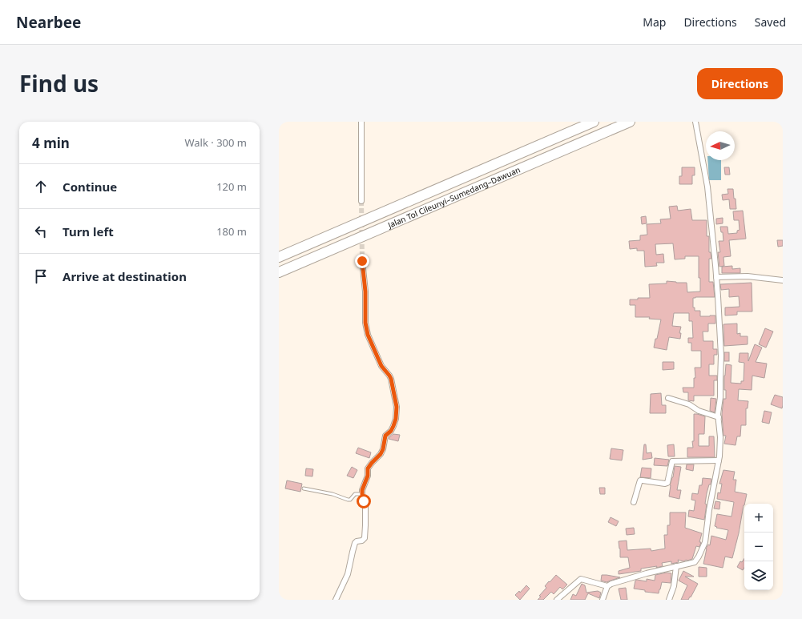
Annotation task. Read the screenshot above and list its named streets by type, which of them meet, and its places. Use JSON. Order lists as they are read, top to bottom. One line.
{"streets":{"highway":["Jalan Tol Cileunyi–Sumedang–Dawuan"]},"north":"left","page":{"header":"Nearbee","nav":["Map","Directions","Saved"],"title":"Find us","buttons":"Directions","heading":["4 min","Walk · 300 m"],"list":[["Continue","120 m"],["Turn left","180 m"],"Arrive at destination"],"map_buttons":["+","−"]}}
